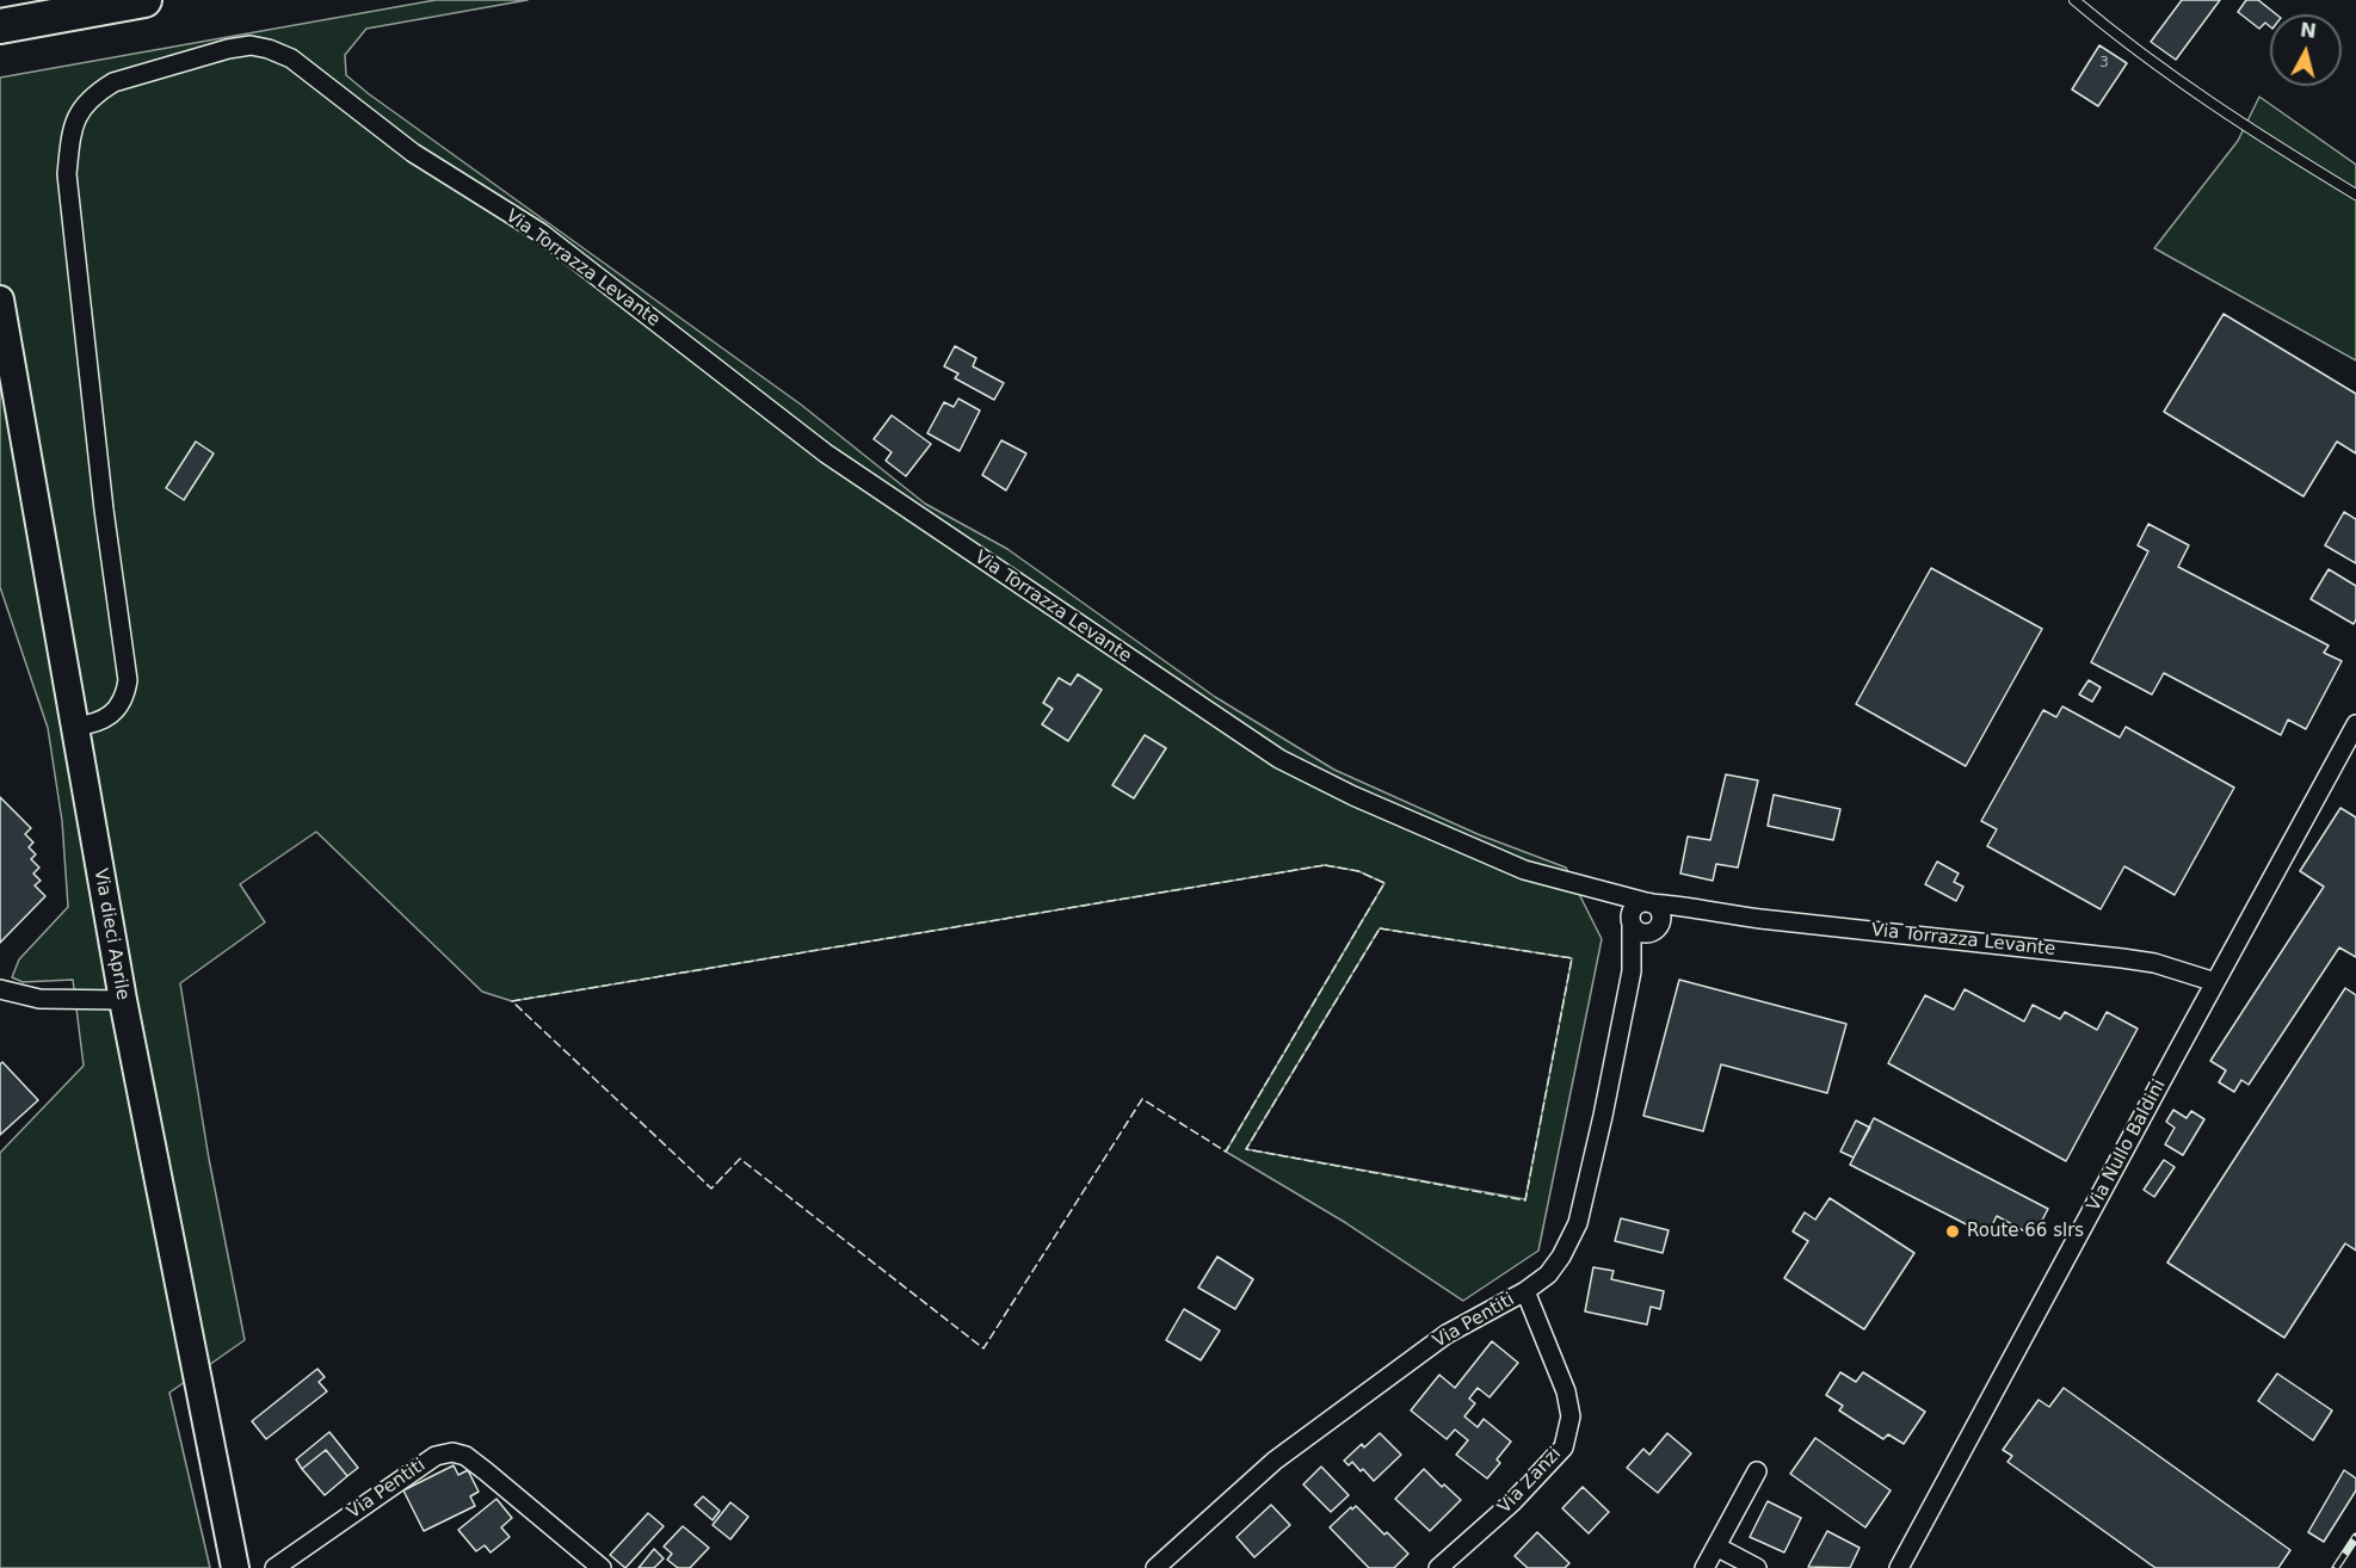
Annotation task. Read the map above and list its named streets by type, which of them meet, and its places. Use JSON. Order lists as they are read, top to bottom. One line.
{"streets":{"main road":["Via dieci Aprile"],"street":["Via Torrazza Levante","Via Nullo Baldini","Via Pentiti","Via Zanzi"]},"crossings":[["Via Torrazza Levante","Via dieci Aprile"],["Via Torrazza Levante","Via Nullo Baldini"],["Via Torrazza Levante","Via Pentiti"],["Via Pentiti","Via Zanzi"]],"places":["Route 66 slrs"],"house_numbers":["3"],"north":"top"}
